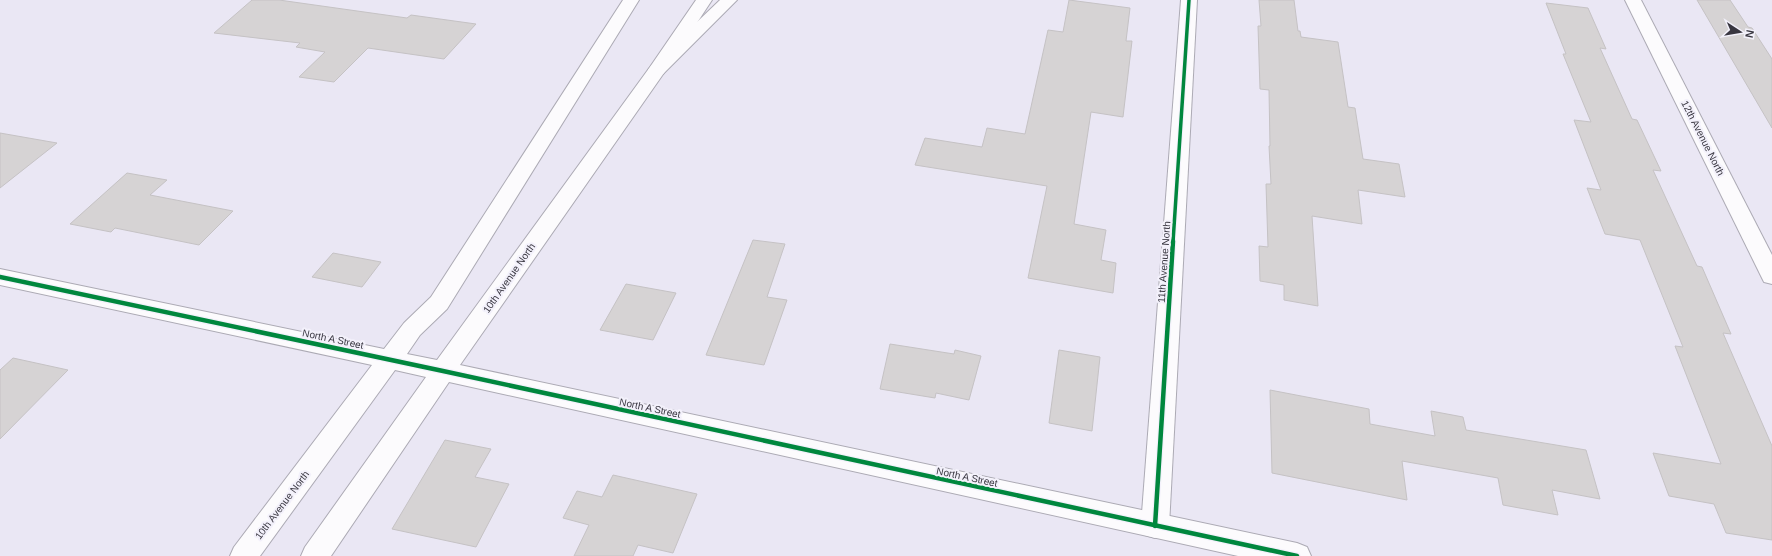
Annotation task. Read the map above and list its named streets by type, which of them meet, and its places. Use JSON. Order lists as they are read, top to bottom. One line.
{"streets":{"main road":["12th Avenue North","11th Avenue North","10th Avenue North","North A Street"]},"crossings":[["11th Avenue North","North A Street"],["10th Avenue North","North A Street"]],"north":"right"}
